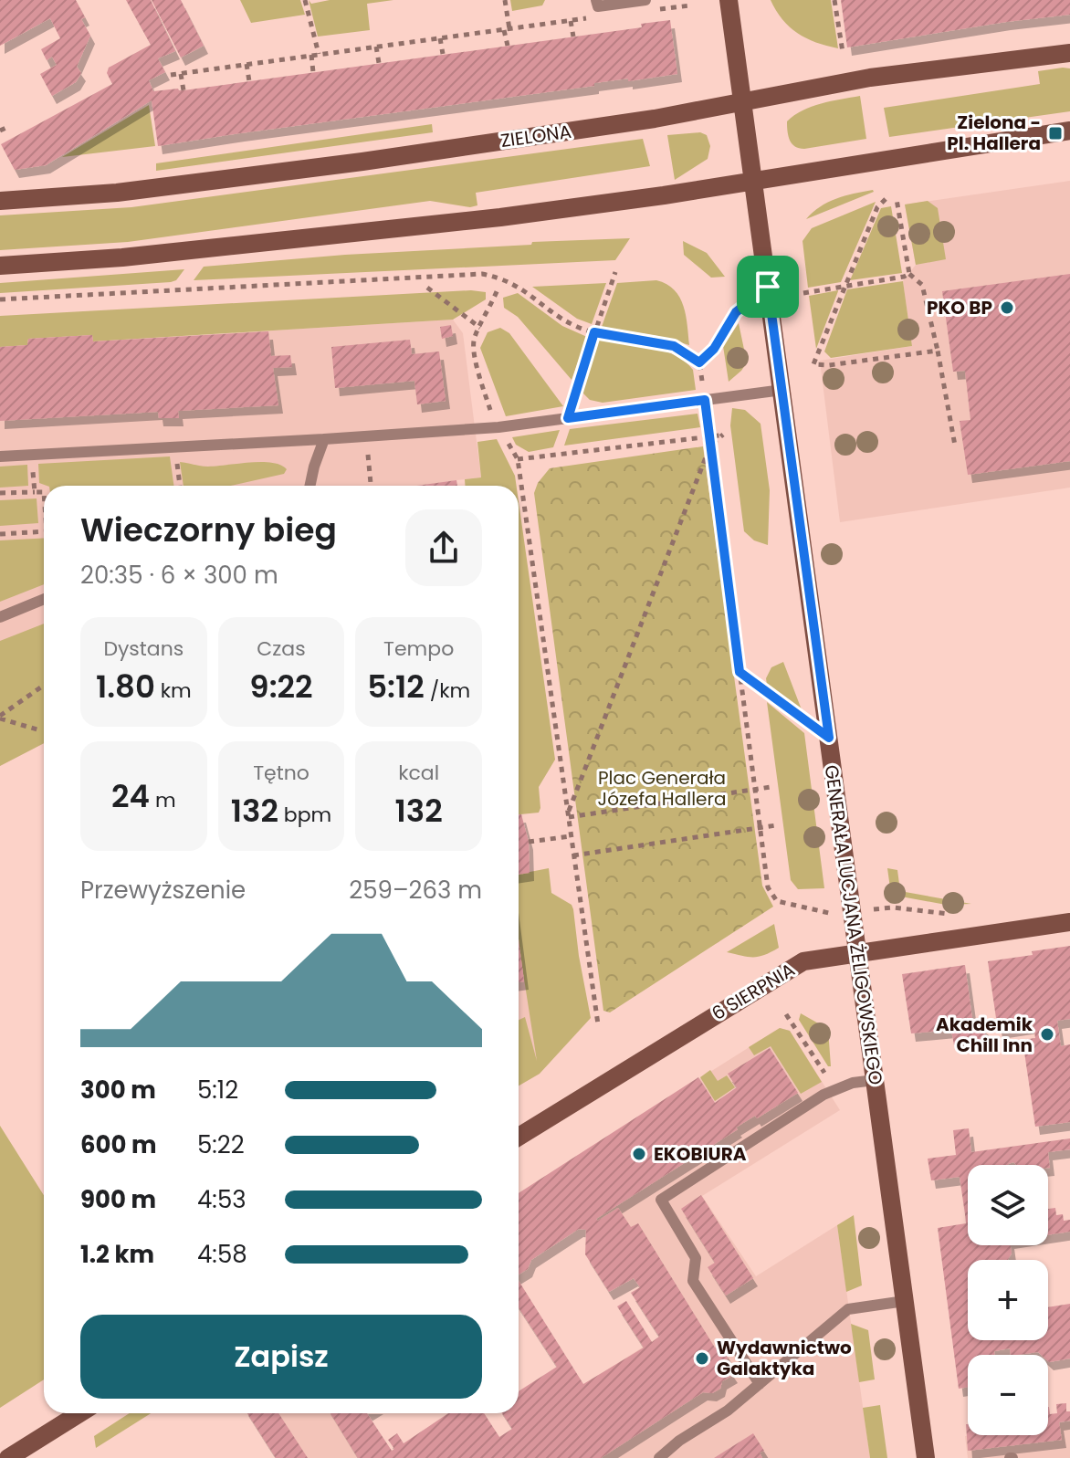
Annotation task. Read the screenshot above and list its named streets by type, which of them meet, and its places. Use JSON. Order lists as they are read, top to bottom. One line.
{"streets":{"street":["ZIELONA","GENERAŁA LUCJANA ŻELIGOWSKIEGO","6 SIERPNIA"]},"crossings":[["ZIELONA","GENERAŁA LUCJANA ŻELIGOWSKIEGO"],["GENERAŁA LUCJANA ŻELIGOWSKIEGO","6 SIERPNIA"]],"parks":["Plac Generała Józefa Hallera"],"places":{"transit":["Zielona - Pl. Hallera"],"other":["PKO BP","Akademik Chill Inn","EKOBIURA","Wydawnictwo Galaktyka"]},"page":{"heading":["Wieczorny bieg","20:35 · 6 × 300 m"],"stats":[["Dystans","1.80 km"],["Czas","9:22"],["Tempo","5:12 /km"],["24 m"],["Tętno","132 bpm"],["kcal","132"]],"chart":["Przewyższenie","259–263 m"],"list":[{"name":"300 m","note":"5:12"},{"name":"600 m","note":"5:22"},{"name":"900 m","note":"4:53"},{"name":"1.2 km","note":"4:58"}],"map_buttons":["+","−"],"buttons":"Zapisz"}}
